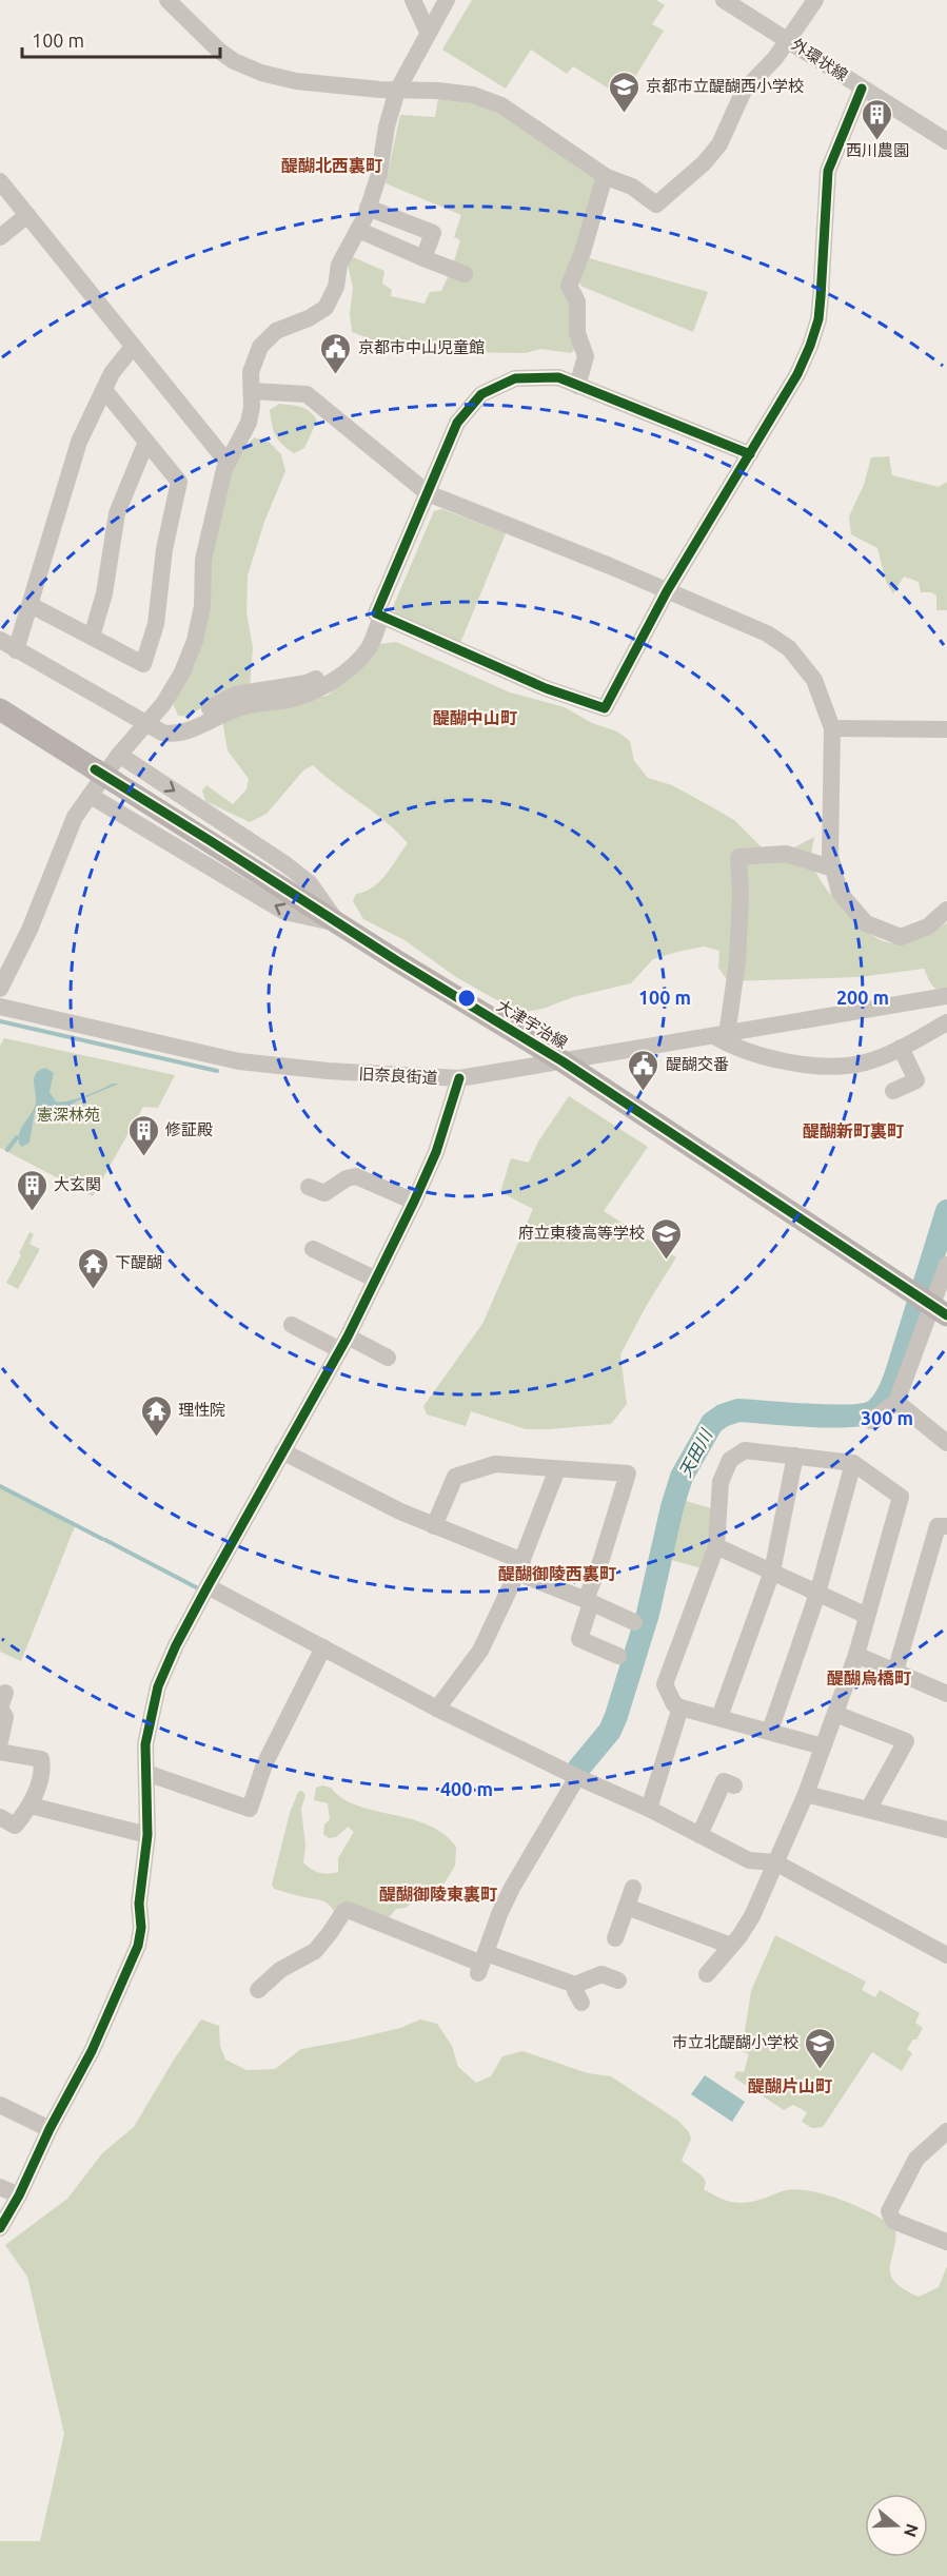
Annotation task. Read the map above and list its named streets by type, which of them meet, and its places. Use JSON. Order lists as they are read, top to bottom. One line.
{"streets":{"main road":["大津宇治線"],"street":["外環状線","旧奈良街道"]},"crossings":[["大津宇治線","旧奈良街道"]],"districts":["醍醐北西裏町","醍醐中山町","醍醐新町裏町","醍醐御陵西裏町","醍醐烏橋町","醍醐御陵東裏町","醍醐片山町"],"water":["天田川"],"parks":["憲深林苑"],"places":{"school or university":["京都市立醍醐西小学校","府立東稜高等学校","市立北醍醐小学校"],"building":["西川農園","修証殿","大玄関"],"public building":["京都市中山児童館","醍醐交番"],"temple":["下醍醐","理性院"]},"scale_bar":"100 m","north":"right","rings":["100 m","200 m","300 m","400 m"]}
